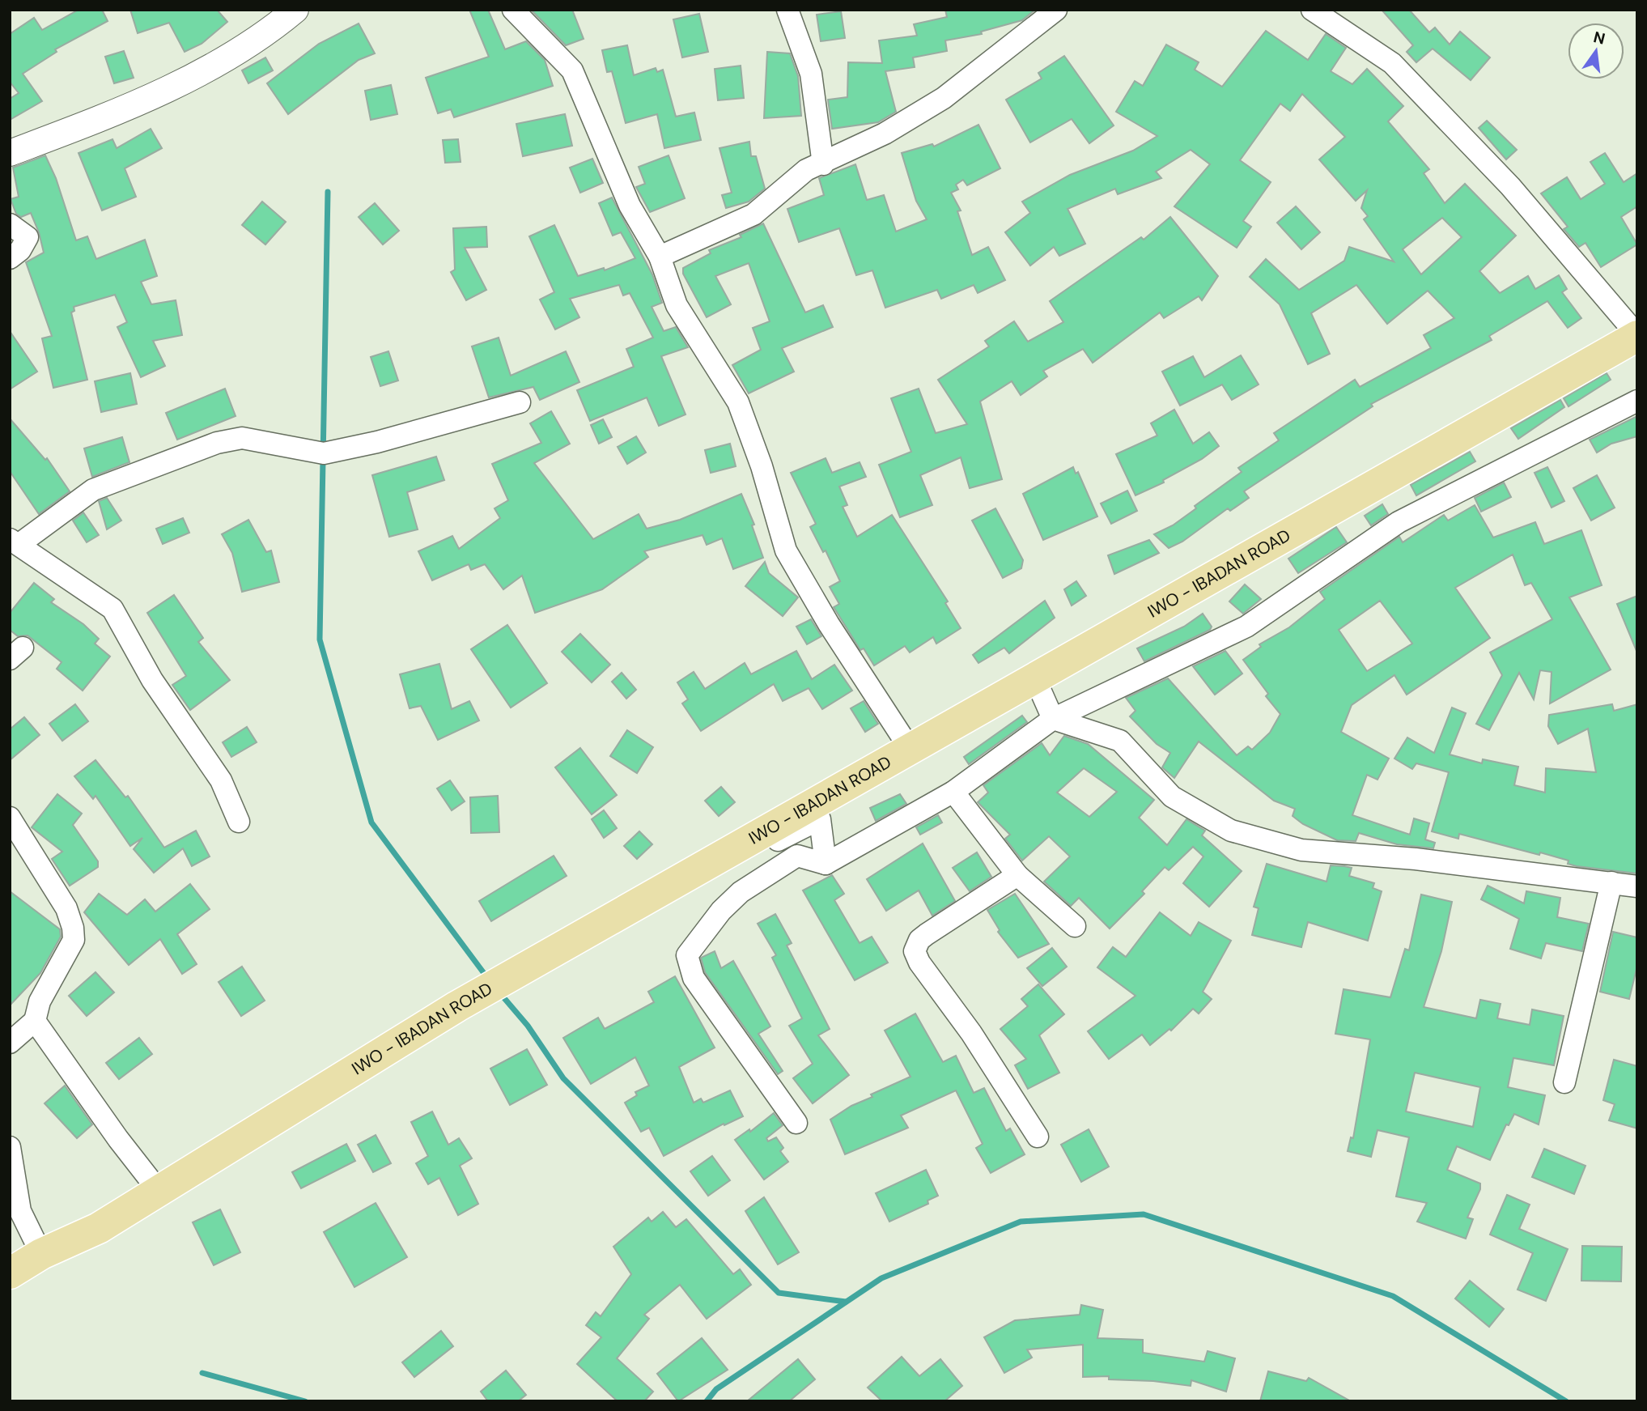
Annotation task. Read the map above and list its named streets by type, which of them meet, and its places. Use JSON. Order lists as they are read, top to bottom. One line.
{"streets":{"main road":["IWO - IBADAN ROAD"]},"north":"top"}
